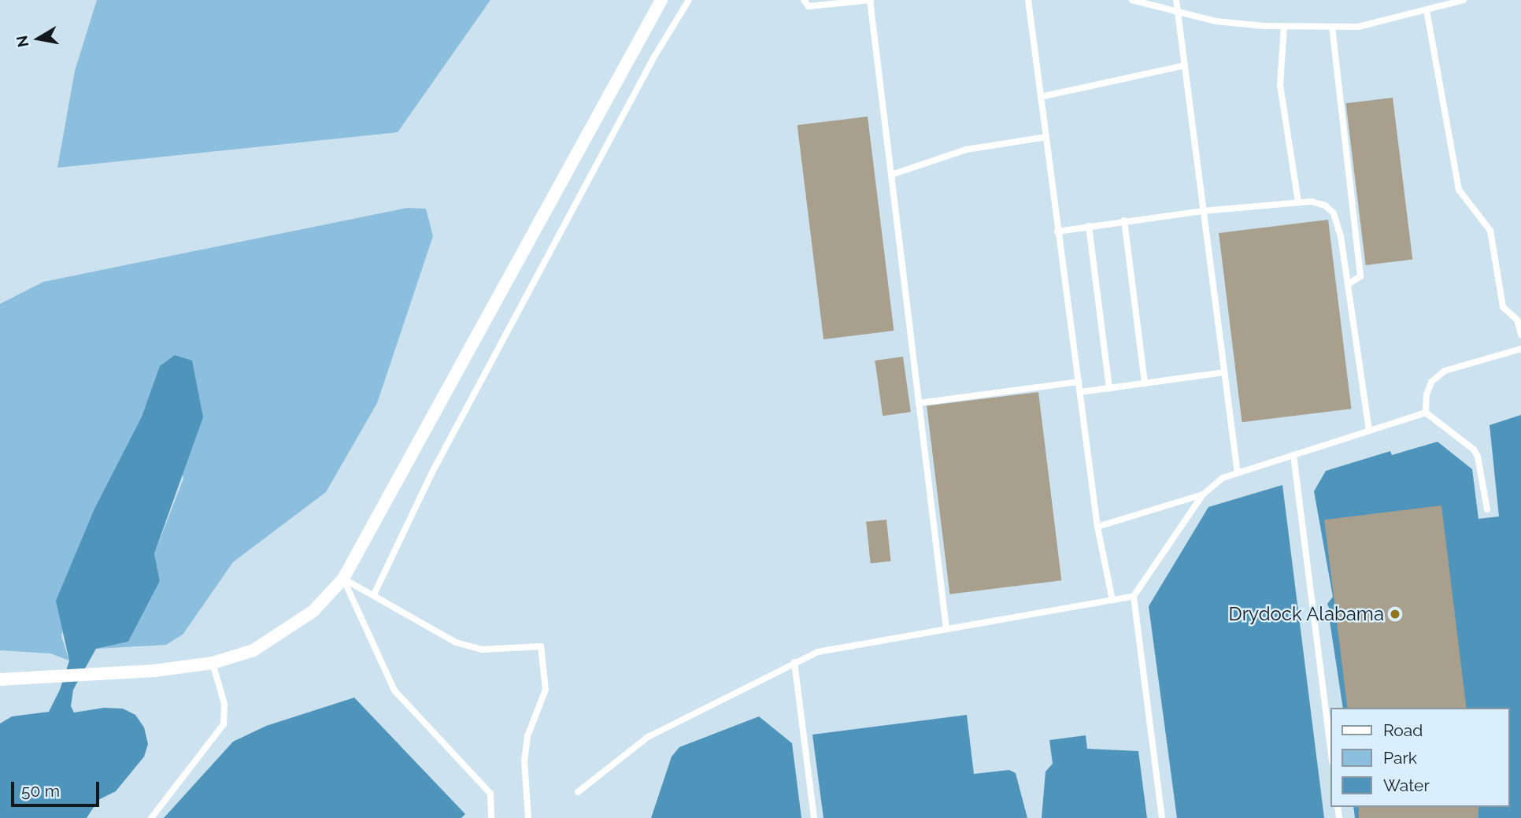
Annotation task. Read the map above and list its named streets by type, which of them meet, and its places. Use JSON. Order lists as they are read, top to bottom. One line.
{"places":["Drydock Alabama"],"legend":["Road","Park","Water"],"scale_bar":"50 m","north":"left"}
